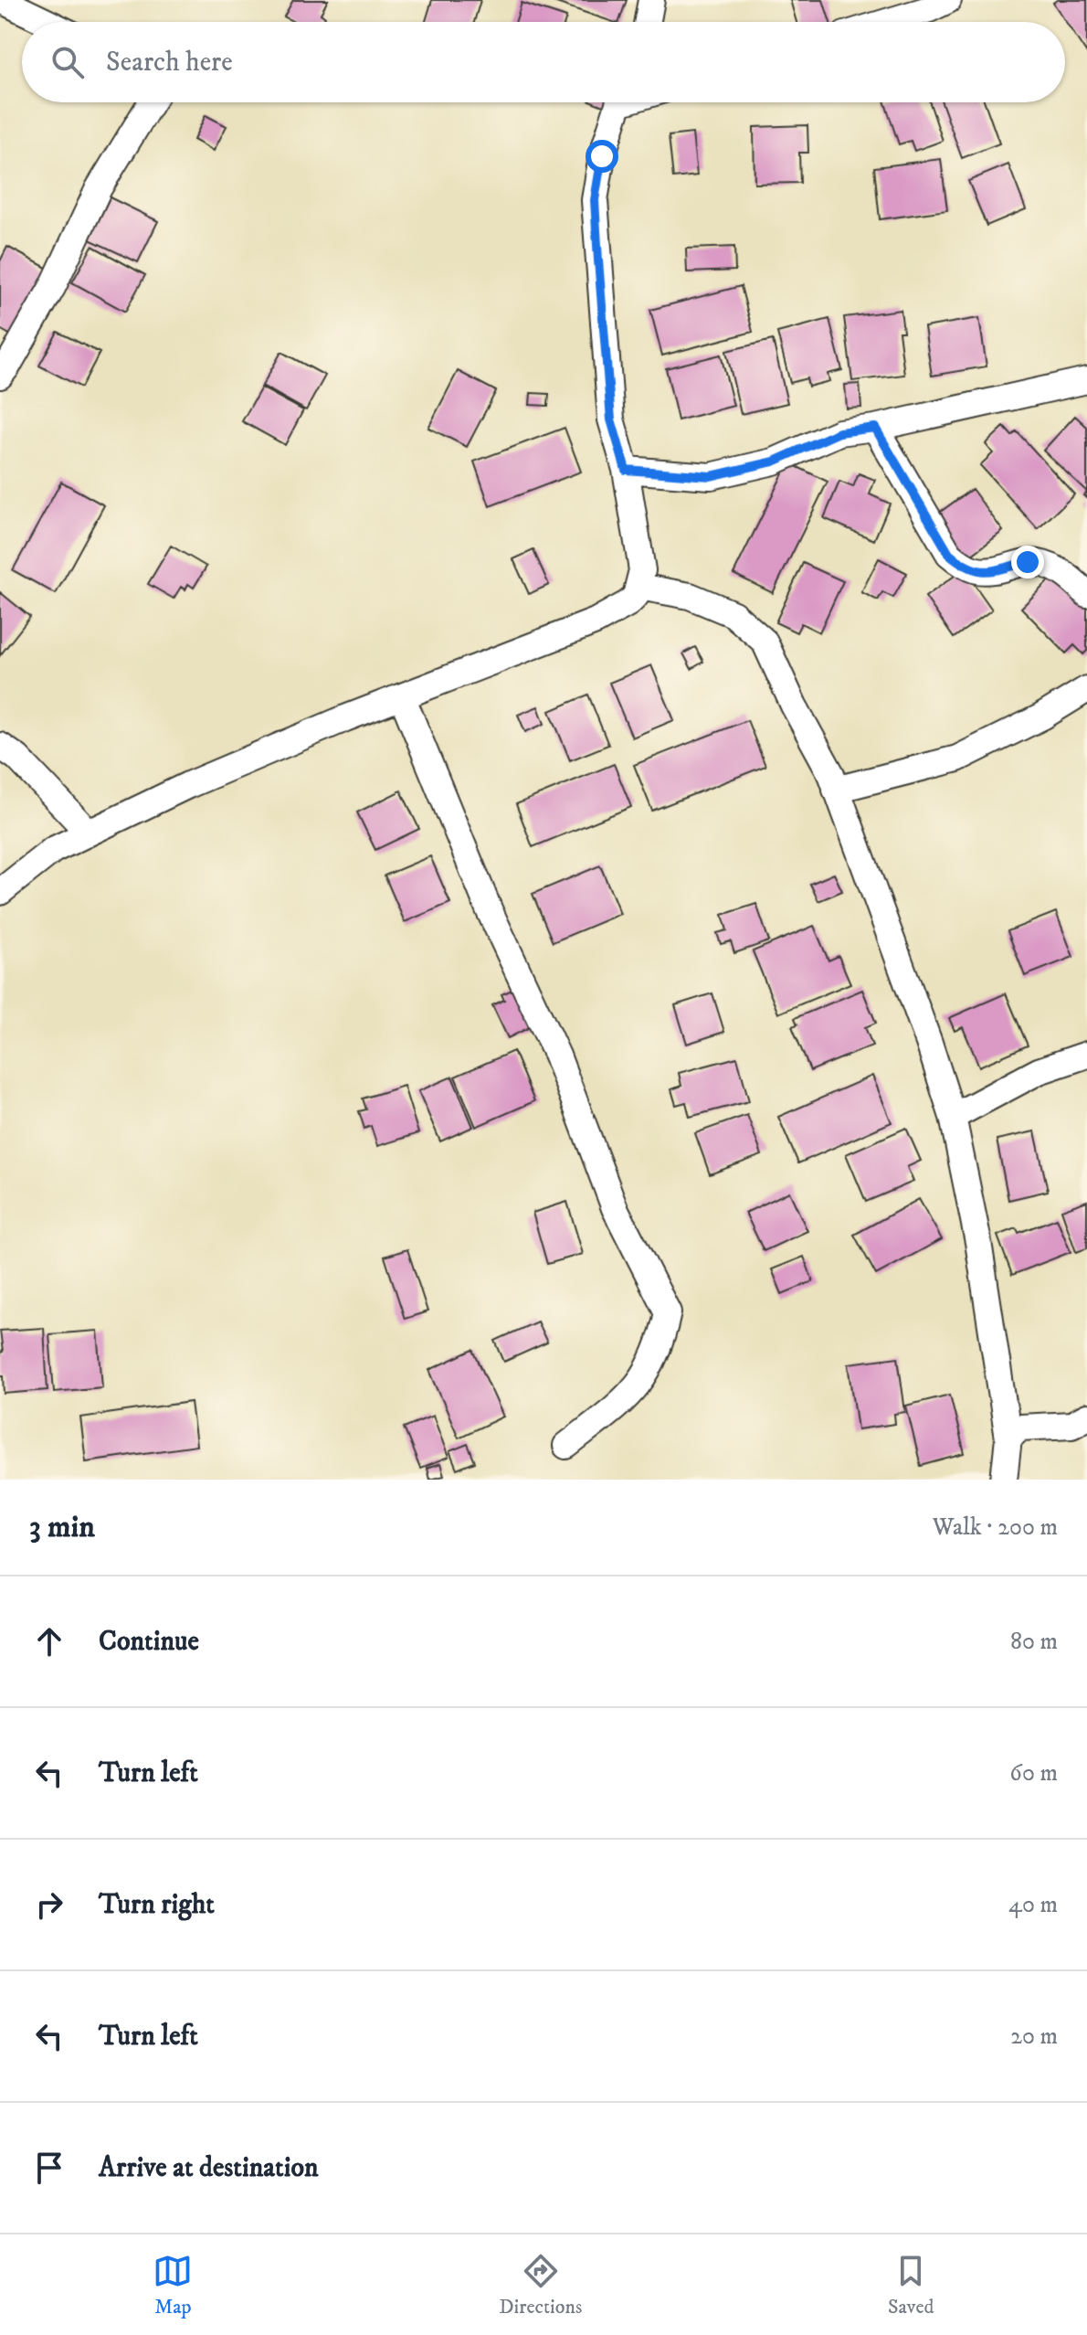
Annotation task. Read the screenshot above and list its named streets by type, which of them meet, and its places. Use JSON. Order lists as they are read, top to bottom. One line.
{"page":{"search":"Search here","heading":["3 min","Walk · 200 m"],"list":[["Continue","80 m"],["Turn left","60 m"],["Turn right","40 m"],["Turn left","20 m"],"Arrive at destination"],"nav":["Map","Directions","Saved"]}}
